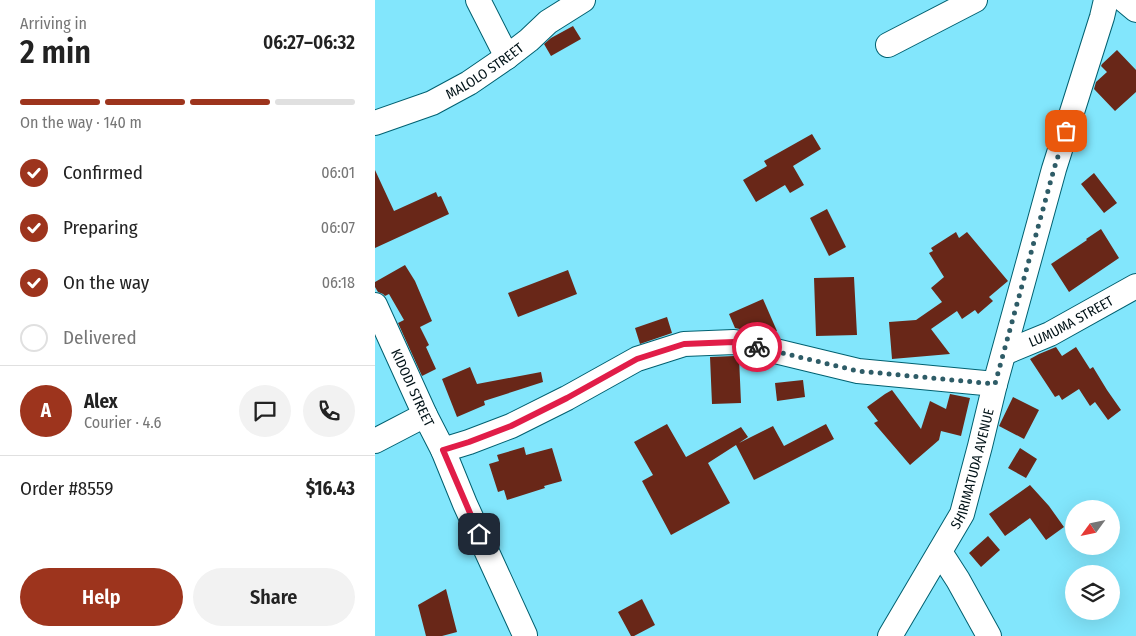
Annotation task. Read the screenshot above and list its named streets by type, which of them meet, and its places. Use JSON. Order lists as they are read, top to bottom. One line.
{"streets":{"street":["MALOLO STREET","LUMUMA STREET","KIDODI STREET","SHIRIMATUDA AVENUE"]},"crossings":[["LUMUMA STREET","SHIRIMATUDA AVENUE"]],"north":"bottom left","page":{"heading":["2 min","Arriving in","06:27–06:32"],"panel":["Alex","Courier · 4.6","Order #8559","$16.43"],"bar":"On the way · 140 m","list":[["Confirmed","06:01"],["Preparing","06:07"],["On the way","06:18"],"Delivered"],"round":"A","buttons":["Help","Share"]}}
